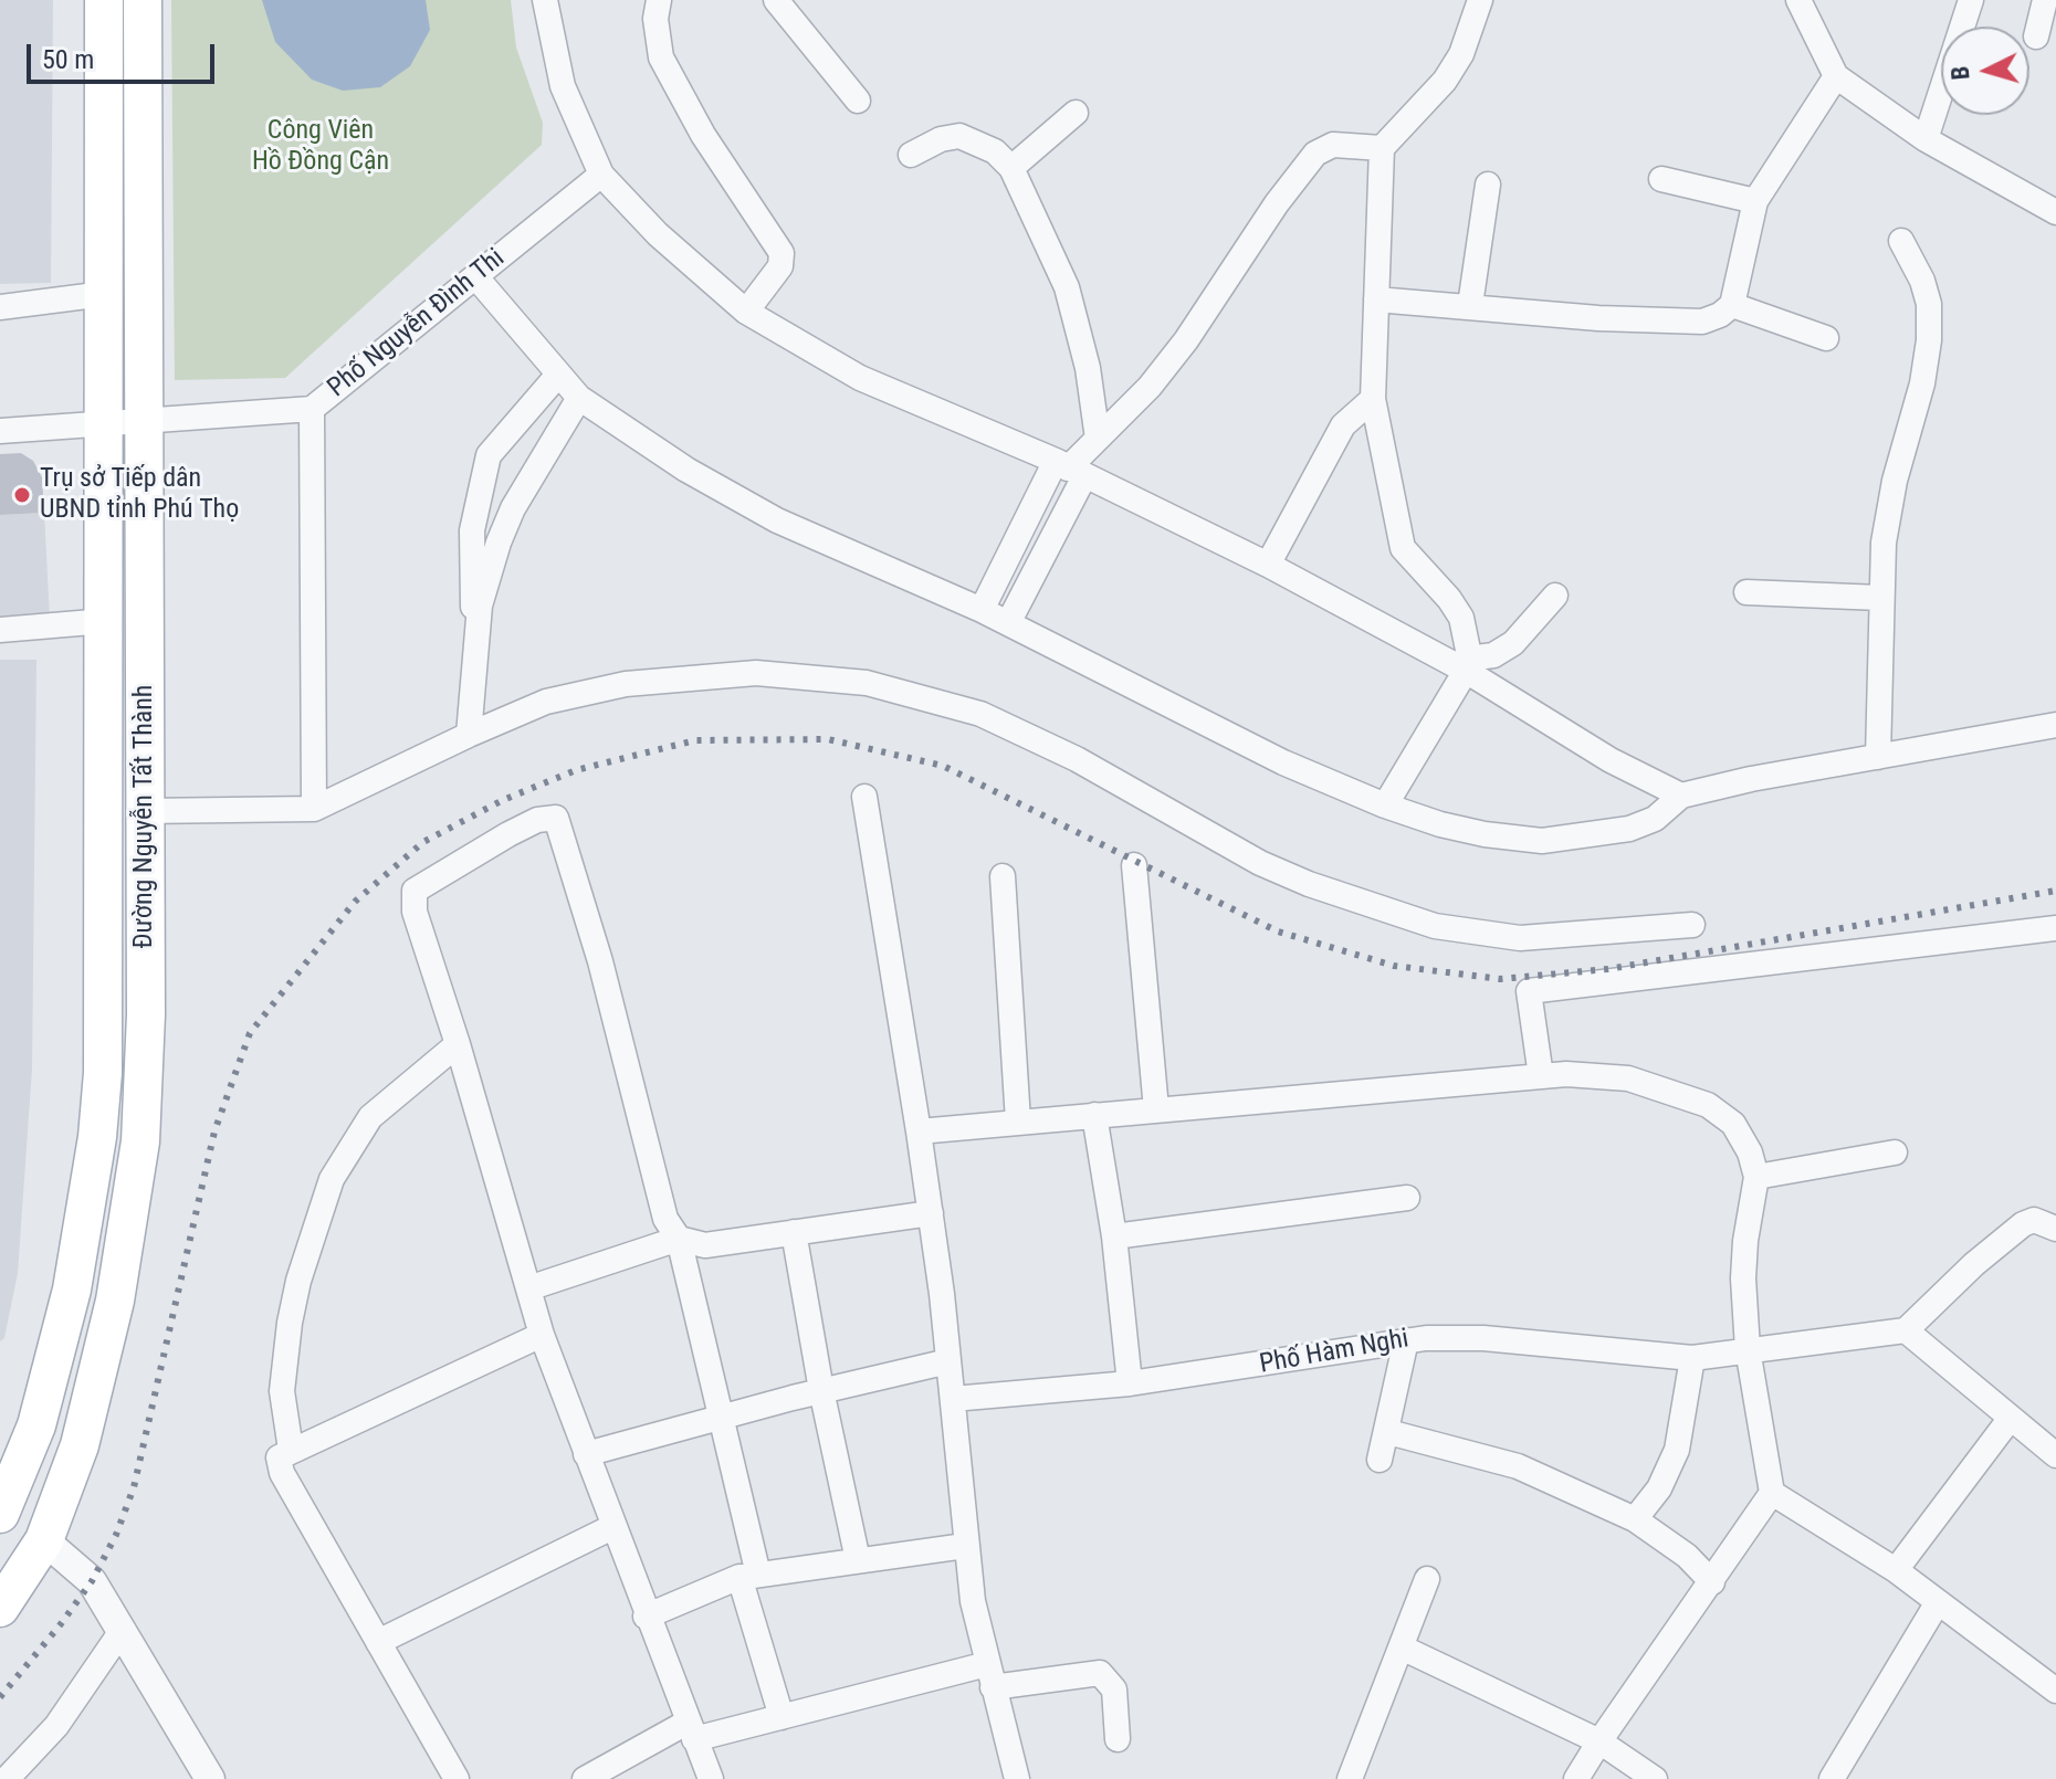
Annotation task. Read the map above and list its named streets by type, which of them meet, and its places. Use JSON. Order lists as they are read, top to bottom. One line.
{"streets":{"main road":["Đường Nguyễn Tất Thành"],"street":["Phố Nguyễn Đình Thi","Phố Hàm Nghi"]},"crossings":[["Phố Nguyễn Đình Thi","Đường Nguyễn Tất Thành"]],"parks":["Công Viên Hồ Đồng Cận"],"places":["Trụ sở Tiếp dân UBND tỉnh Phú Thọ"],"scale_bar":"50 m","north":"left"}
